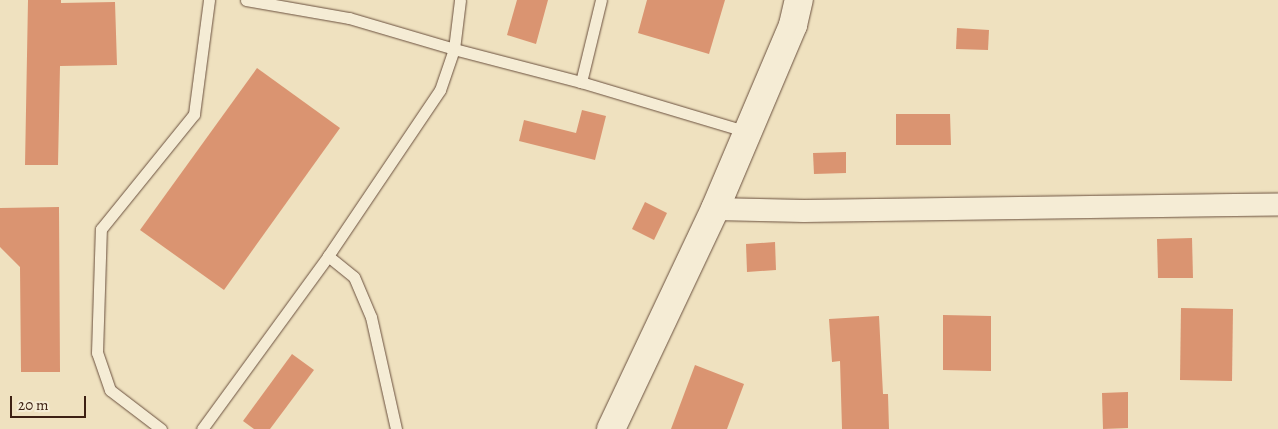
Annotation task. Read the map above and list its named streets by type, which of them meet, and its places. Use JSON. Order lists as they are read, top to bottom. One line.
{"scale_bar":"20 m"}
